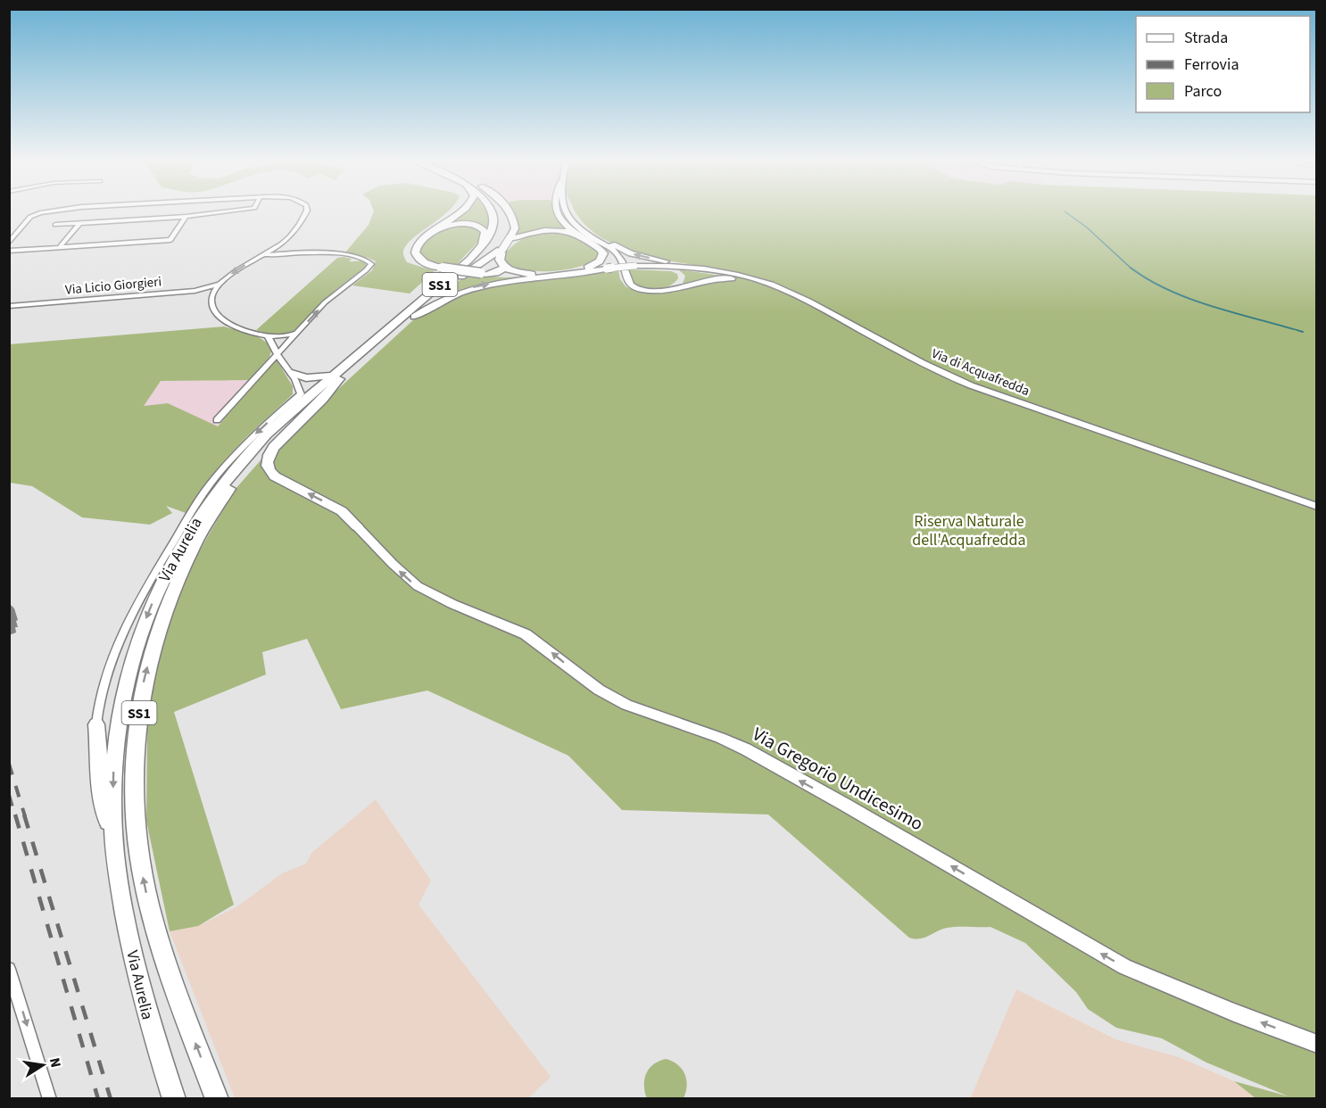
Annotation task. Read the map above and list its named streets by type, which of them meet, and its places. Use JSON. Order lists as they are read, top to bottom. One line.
{"streets":{"highway":["SS1","Via Aurelia"],"street":["Via Licio Giorgieri","Via di Acquafredda","Via Gregorio Undicesimo"]},"one_way":["Via Gregorio Undicesimo"],"parks":["Riserva Naturale dell'Acquafredda"],"legend":["Strada","Ferrovia","Parco"],"north":"right"}
